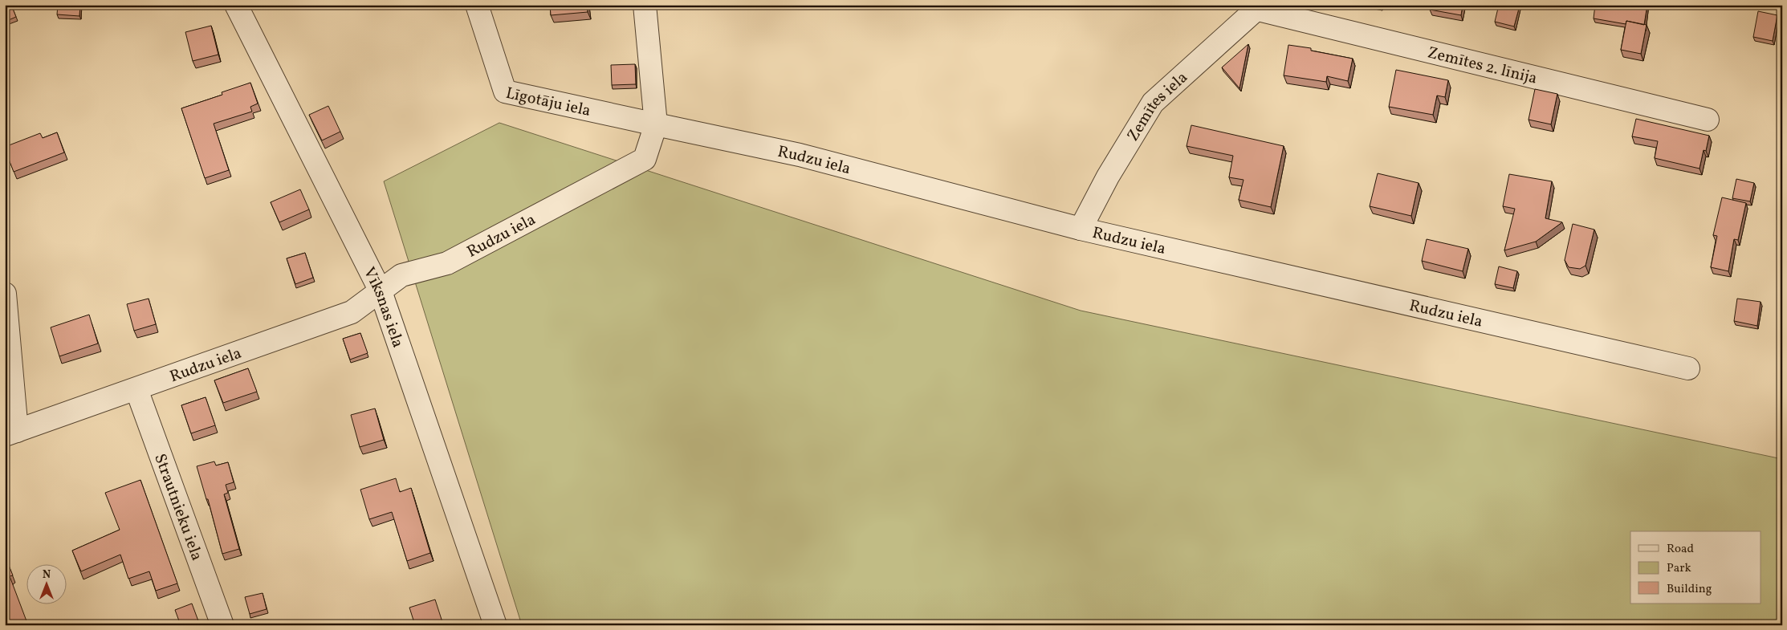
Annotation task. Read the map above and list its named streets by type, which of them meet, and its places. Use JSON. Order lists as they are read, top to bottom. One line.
{"streets":{"street":["Zemītes 2. līnija","Līgotāju iela","Zemītes iela","Rudzu iela","Vīksnas iela","Strautnieku iela"]},"crossings":[["Zemītes 2. līnija","Zemītes iela"],["Līgotāju iela","Rudzu iela"],["Zemītes iela","Rudzu iela"],["Rudzu iela","Vīksnas iela"],["Rudzu iela","Strautnieku iela"]],"legend":["Road","Park","Building"],"north":"top"}
